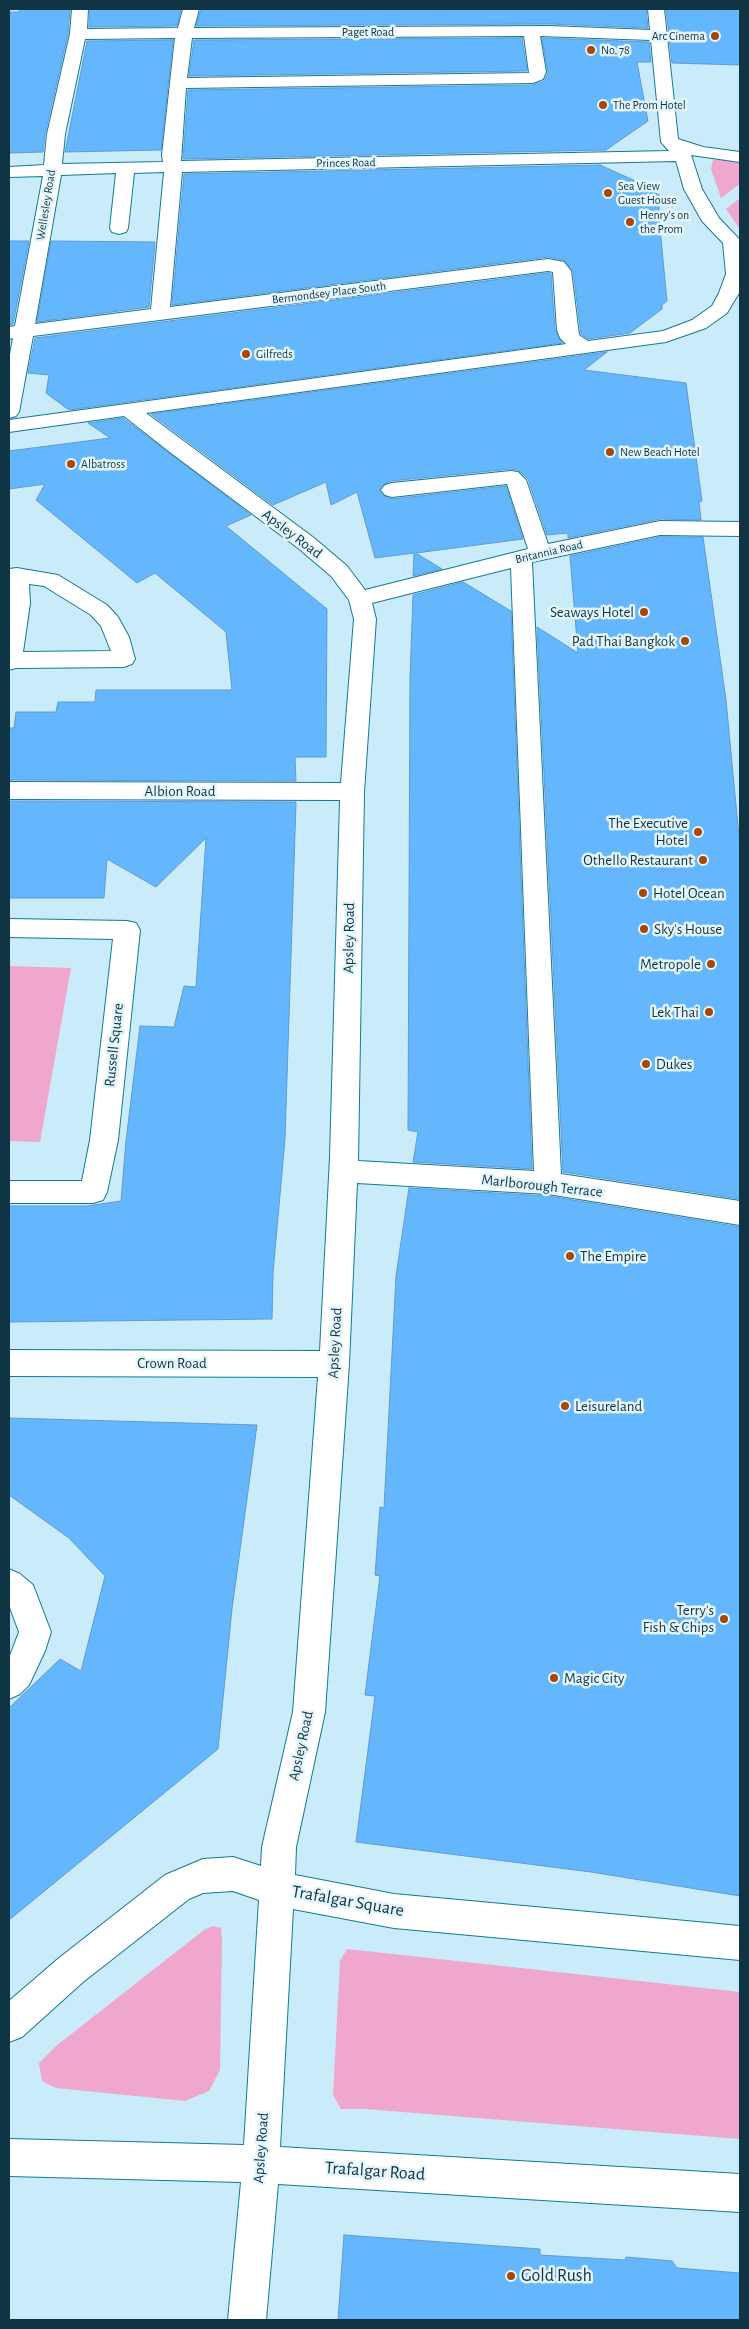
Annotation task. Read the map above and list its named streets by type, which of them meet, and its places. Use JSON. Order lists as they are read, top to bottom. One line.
{"streets":{"street":["Paget Road","Princes Road","Wellesley Road","Bermondsey Place South","Apsley Road","Britannia Road","Albion Road","Russell Square","Marlborough Terrace","Crown Road","Trafalgar Square","Trafalgar Road"]},"crossings":[["Paget Road","Wellesley Road"],["Princes Road","Wellesley Road"],["Wellesley Road","Bermondsey Place South"],["Apsley Road","Britannia Road"],["Apsley Road","Albion Road"],["Apsley Road","Marlborough Terrace"],["Apsley Road","Crown Road"],["Apsley Road","Trafalgar Square"],["Apsley Road","Trafalgar Road"]],"places":["Arc Cinema","No. 78","The Prom Hotel","Sea View Guest House","Henry's on the Prom","Gilfreds","New Beach Hotel","Albatross","Seaways Hotel","Pad Thai Bangkok","The Executive Hotel","Othello Restaurant","Hotel Ocean","Sky's House","Metropole","Lek Thai","Dukes","The Empire","Leisureland","Terry's Fish & Chips","Magic City","Gold Rush"]}
